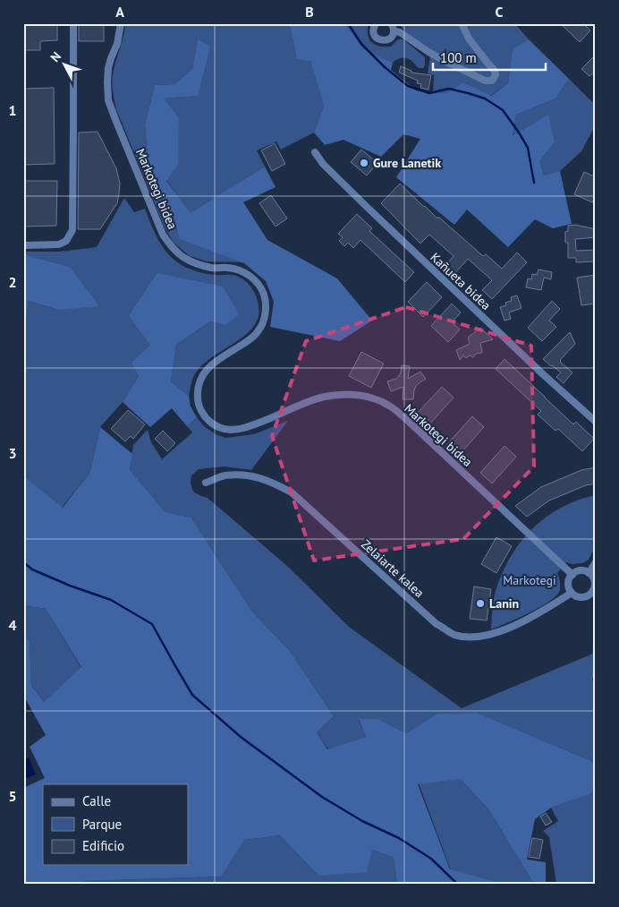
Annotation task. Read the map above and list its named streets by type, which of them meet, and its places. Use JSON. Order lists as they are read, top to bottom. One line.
{"streets":{"street":["Markotegi bidea","Kañueta bidea","Zelaiarte kalea"]},"crossings":[["Markotegi bidea","Zelaiarte kalea"]],"parks":["Markotegi"],"places":["Gure Lanetik","Lanin"],"legend":["Calle","Parque","Edificio"],"scale_bar":"100 m","north":"top left","grid":{"columns":["A","B","C"],"rows":["1","2","3","4","5"]}}
